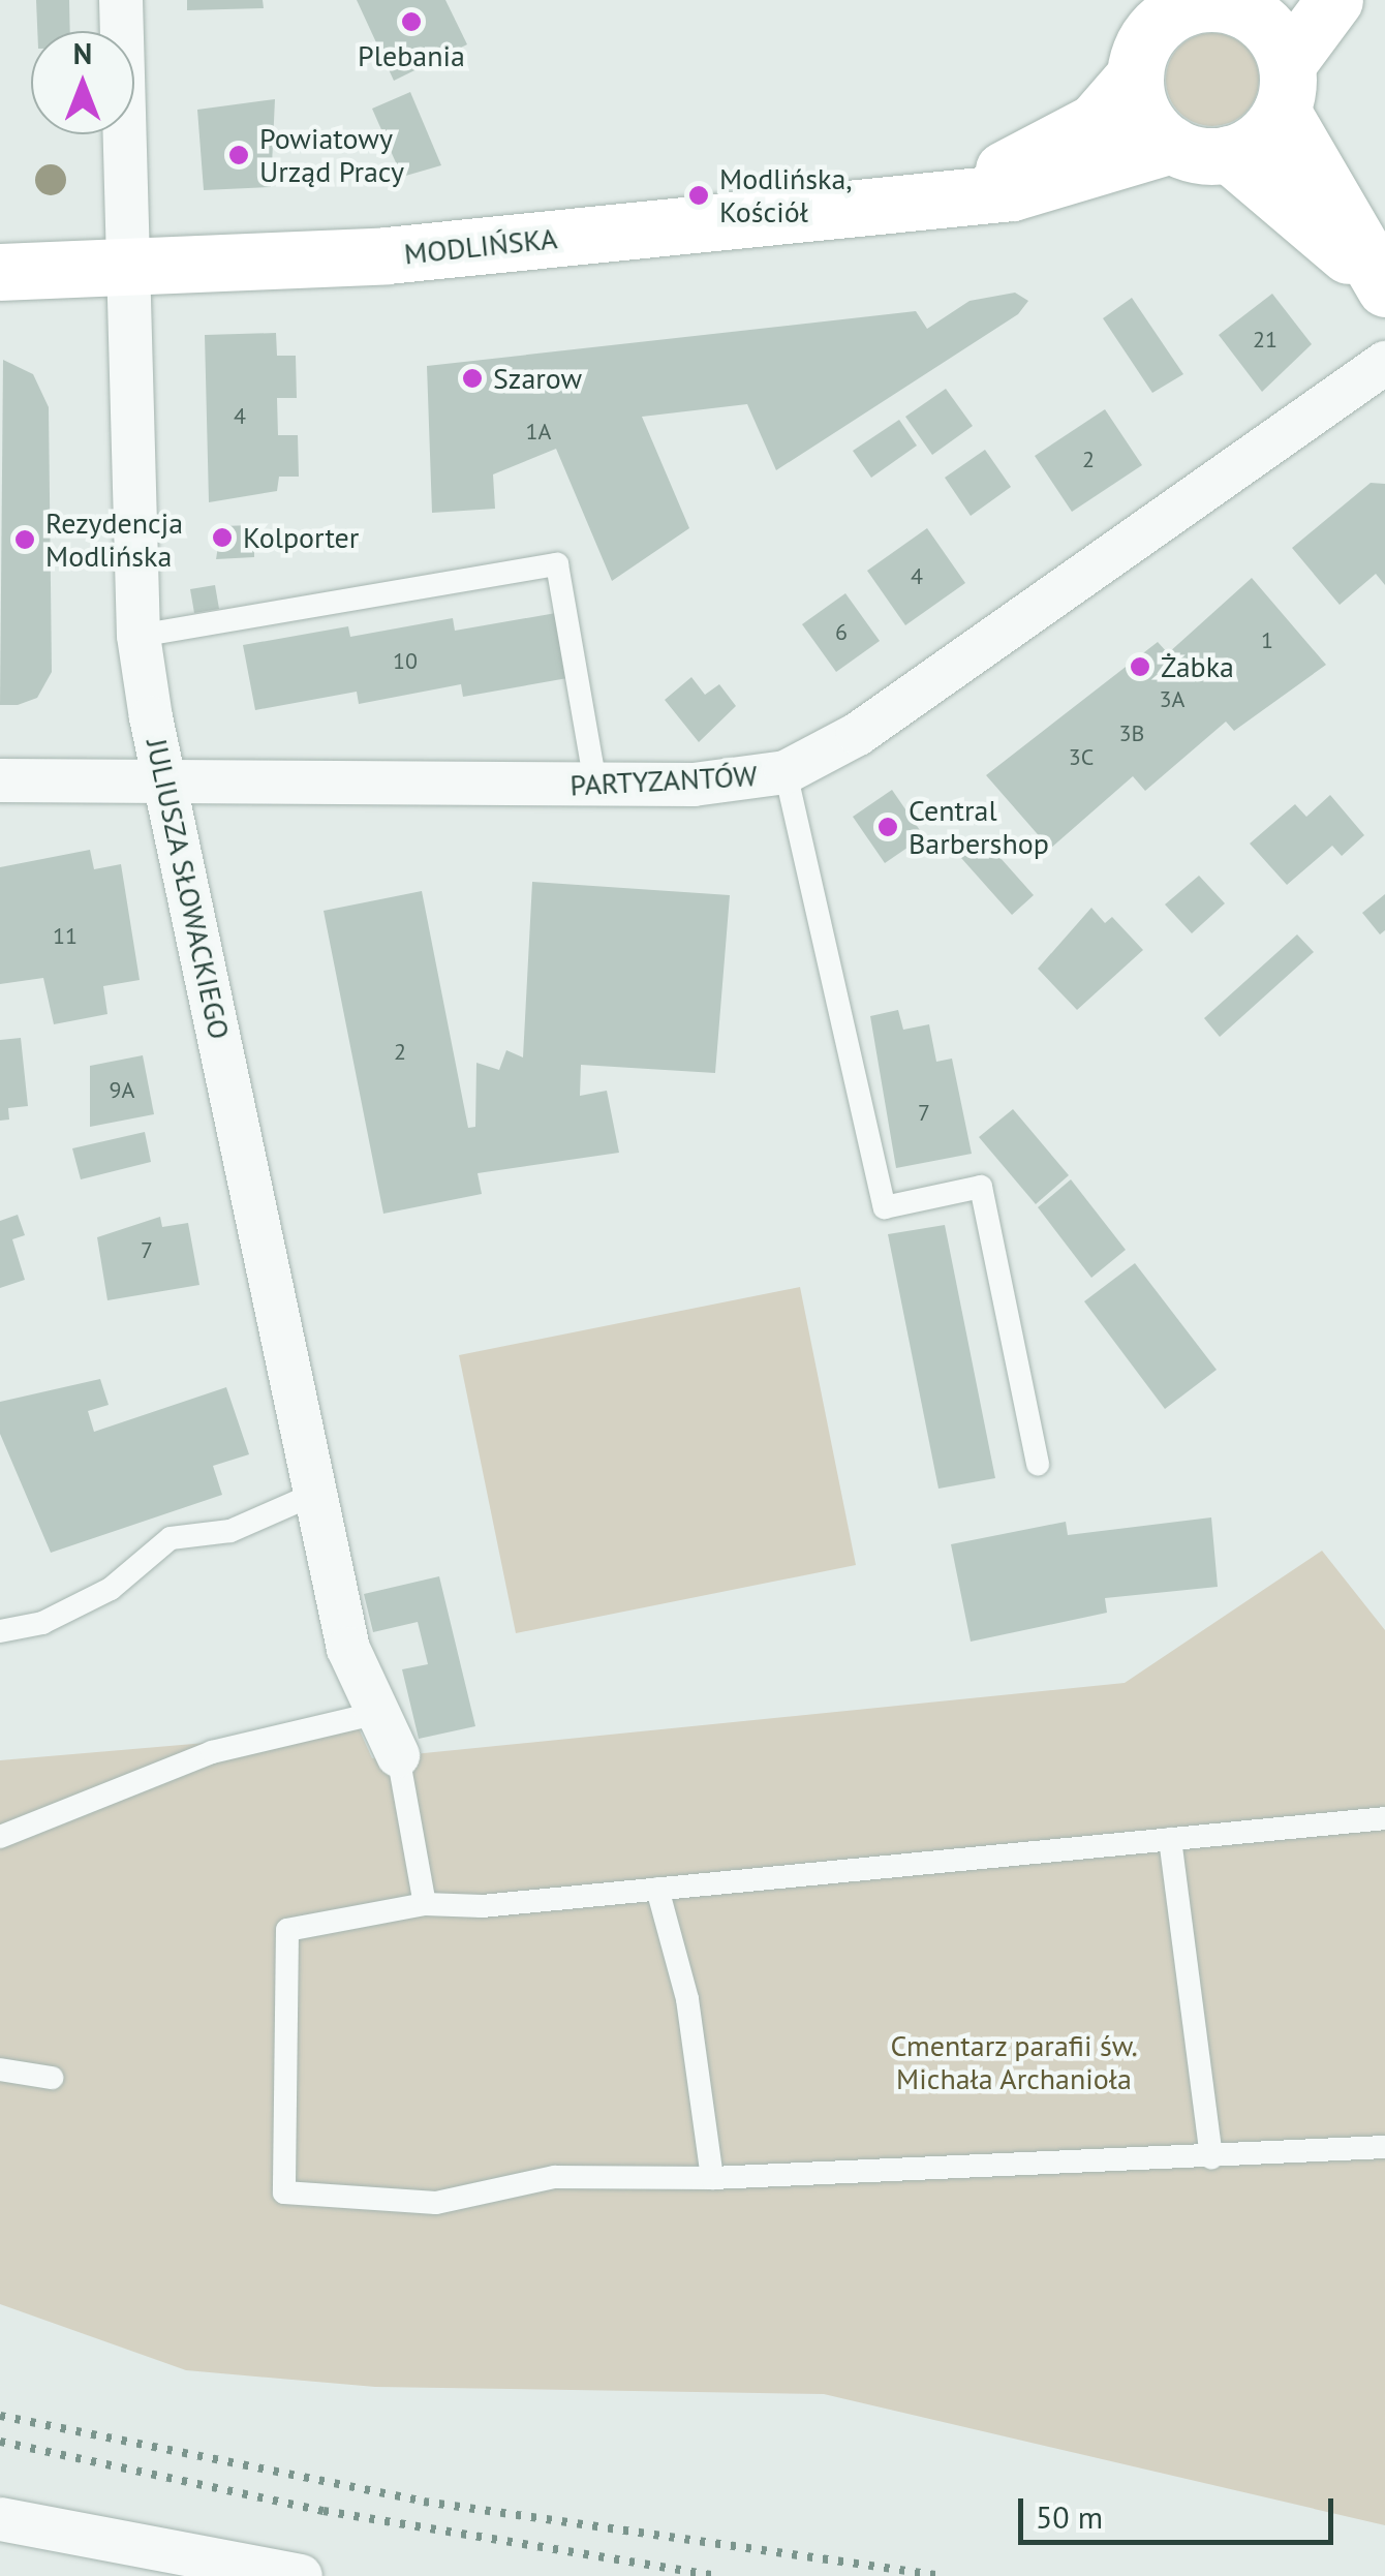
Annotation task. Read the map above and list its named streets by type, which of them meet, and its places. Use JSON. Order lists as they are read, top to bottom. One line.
{"streets":{"main road":["MODLIŃSKA"],"street":["PARTYZANTÓW","JULIUSZA SŁOWACKIEGO"]},"crossings":[["MODLIŃSKA","JULIUSZA SŁOWACKIEGO"],["PARTYZANTÓW","JULIUSZA SŁOWACKIEGO"]],"parks":["Cmentarz parafii św. Michała Archanioła"],"places":["Plebania","Powiatowy Urząd Pracy","Modlińska, Kościół","Szarow","Kolporter","Rezydencja Modlińska","Żabka","Central Barbershop"],"house_numbers":["21","4","1A","2","4","6","1","10","3A","3B","3C","11","2","9A","7","7"],"scale_bar":"50 m","north":"top"}
